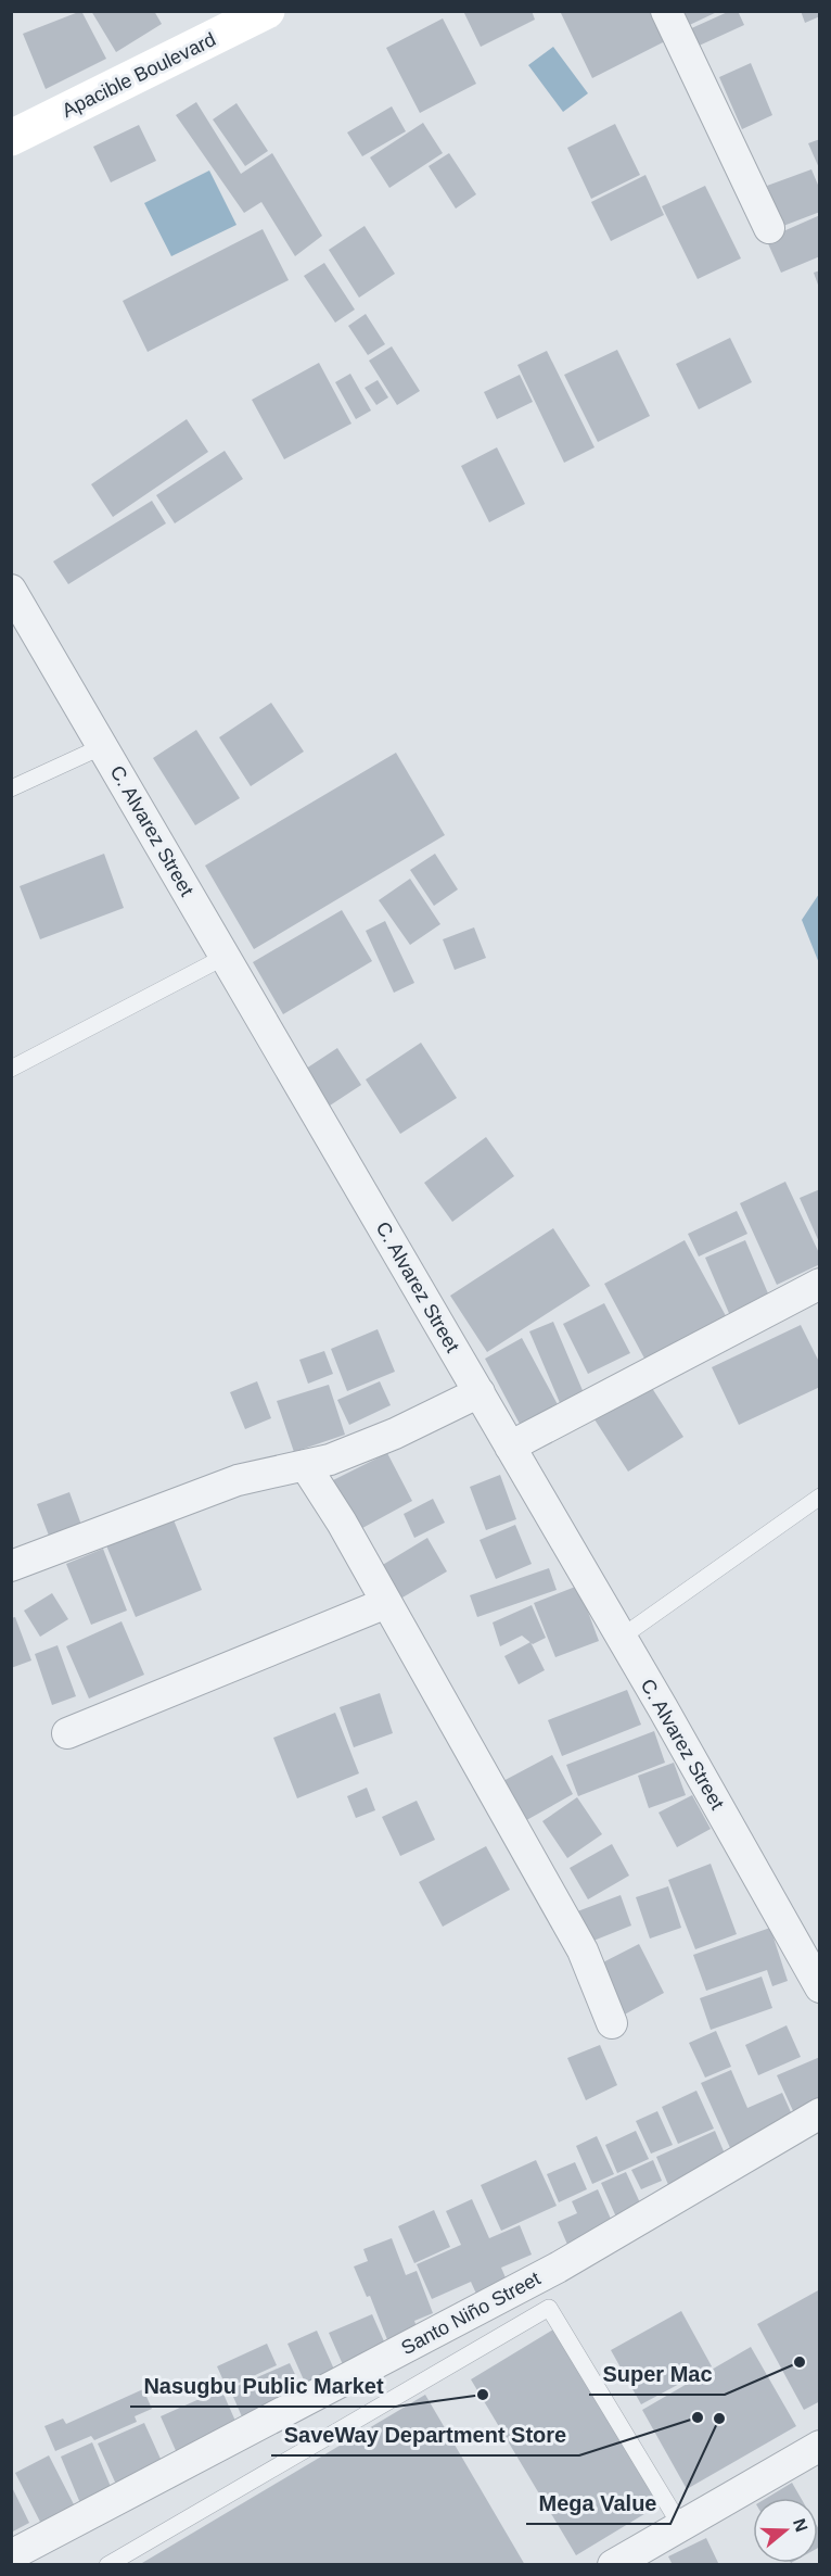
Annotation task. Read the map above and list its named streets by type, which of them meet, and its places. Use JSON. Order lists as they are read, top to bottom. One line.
{"streets":{"street":["Apacible Boulevard","C. Alvarez Street","Santo Niño Street"]},"places":["Super Mac","Nasugbu Public Market","SaveWay Department Store","Mega Value"],"north":"right"}
